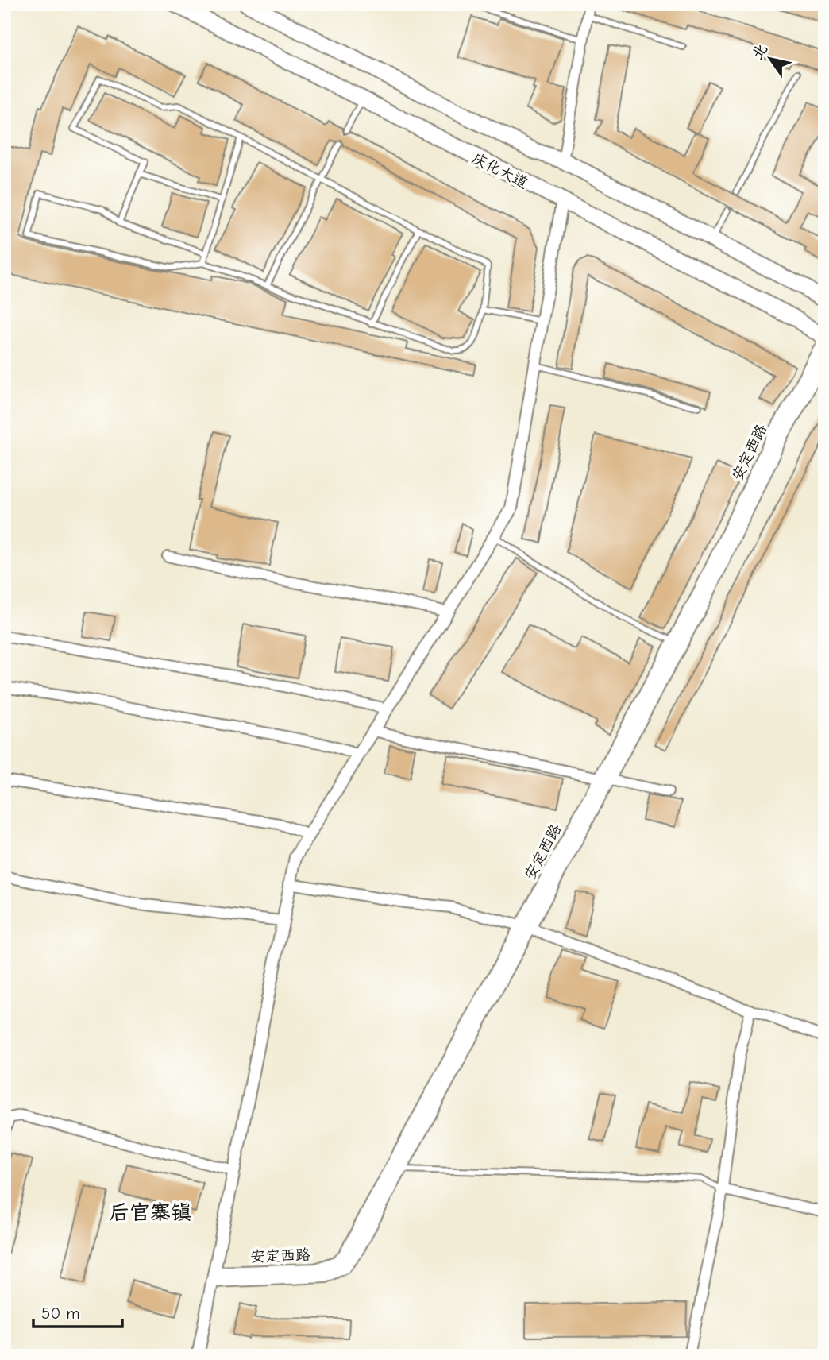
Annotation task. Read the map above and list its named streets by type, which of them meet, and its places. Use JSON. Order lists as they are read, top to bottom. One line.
{"streets":{"highway":["庆化大道"],"street":["安定西路"]},"crossings":[["庆化大道","安定西路"]],"districts":["后官寨镇"],"scale_bar":"50 m","north":"top left"}
